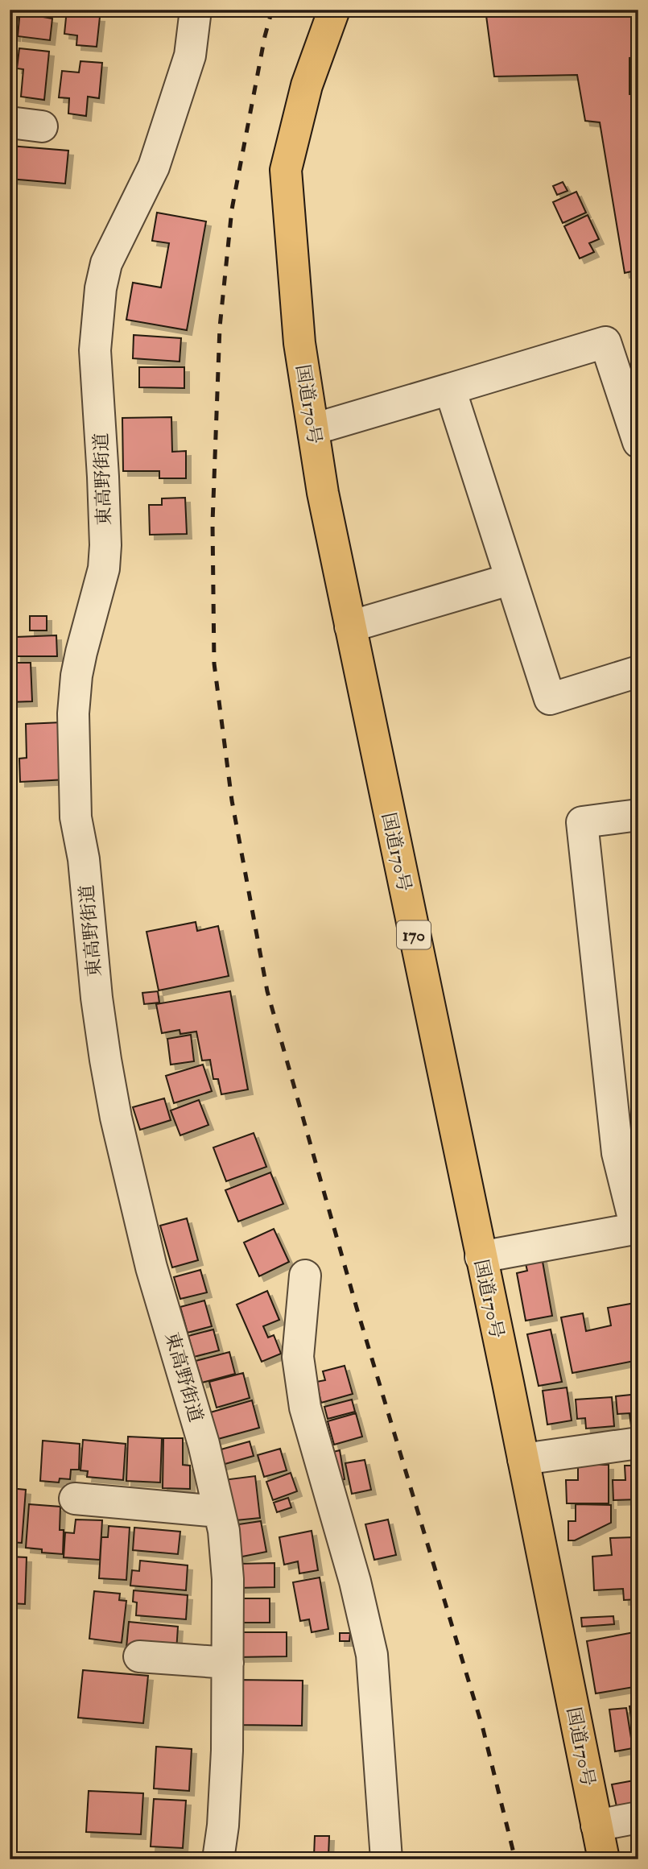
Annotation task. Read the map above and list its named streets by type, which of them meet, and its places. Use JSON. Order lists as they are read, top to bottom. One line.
{"streets":{"highway":["国道170号","170"],"street":["東高野街道"]}}
